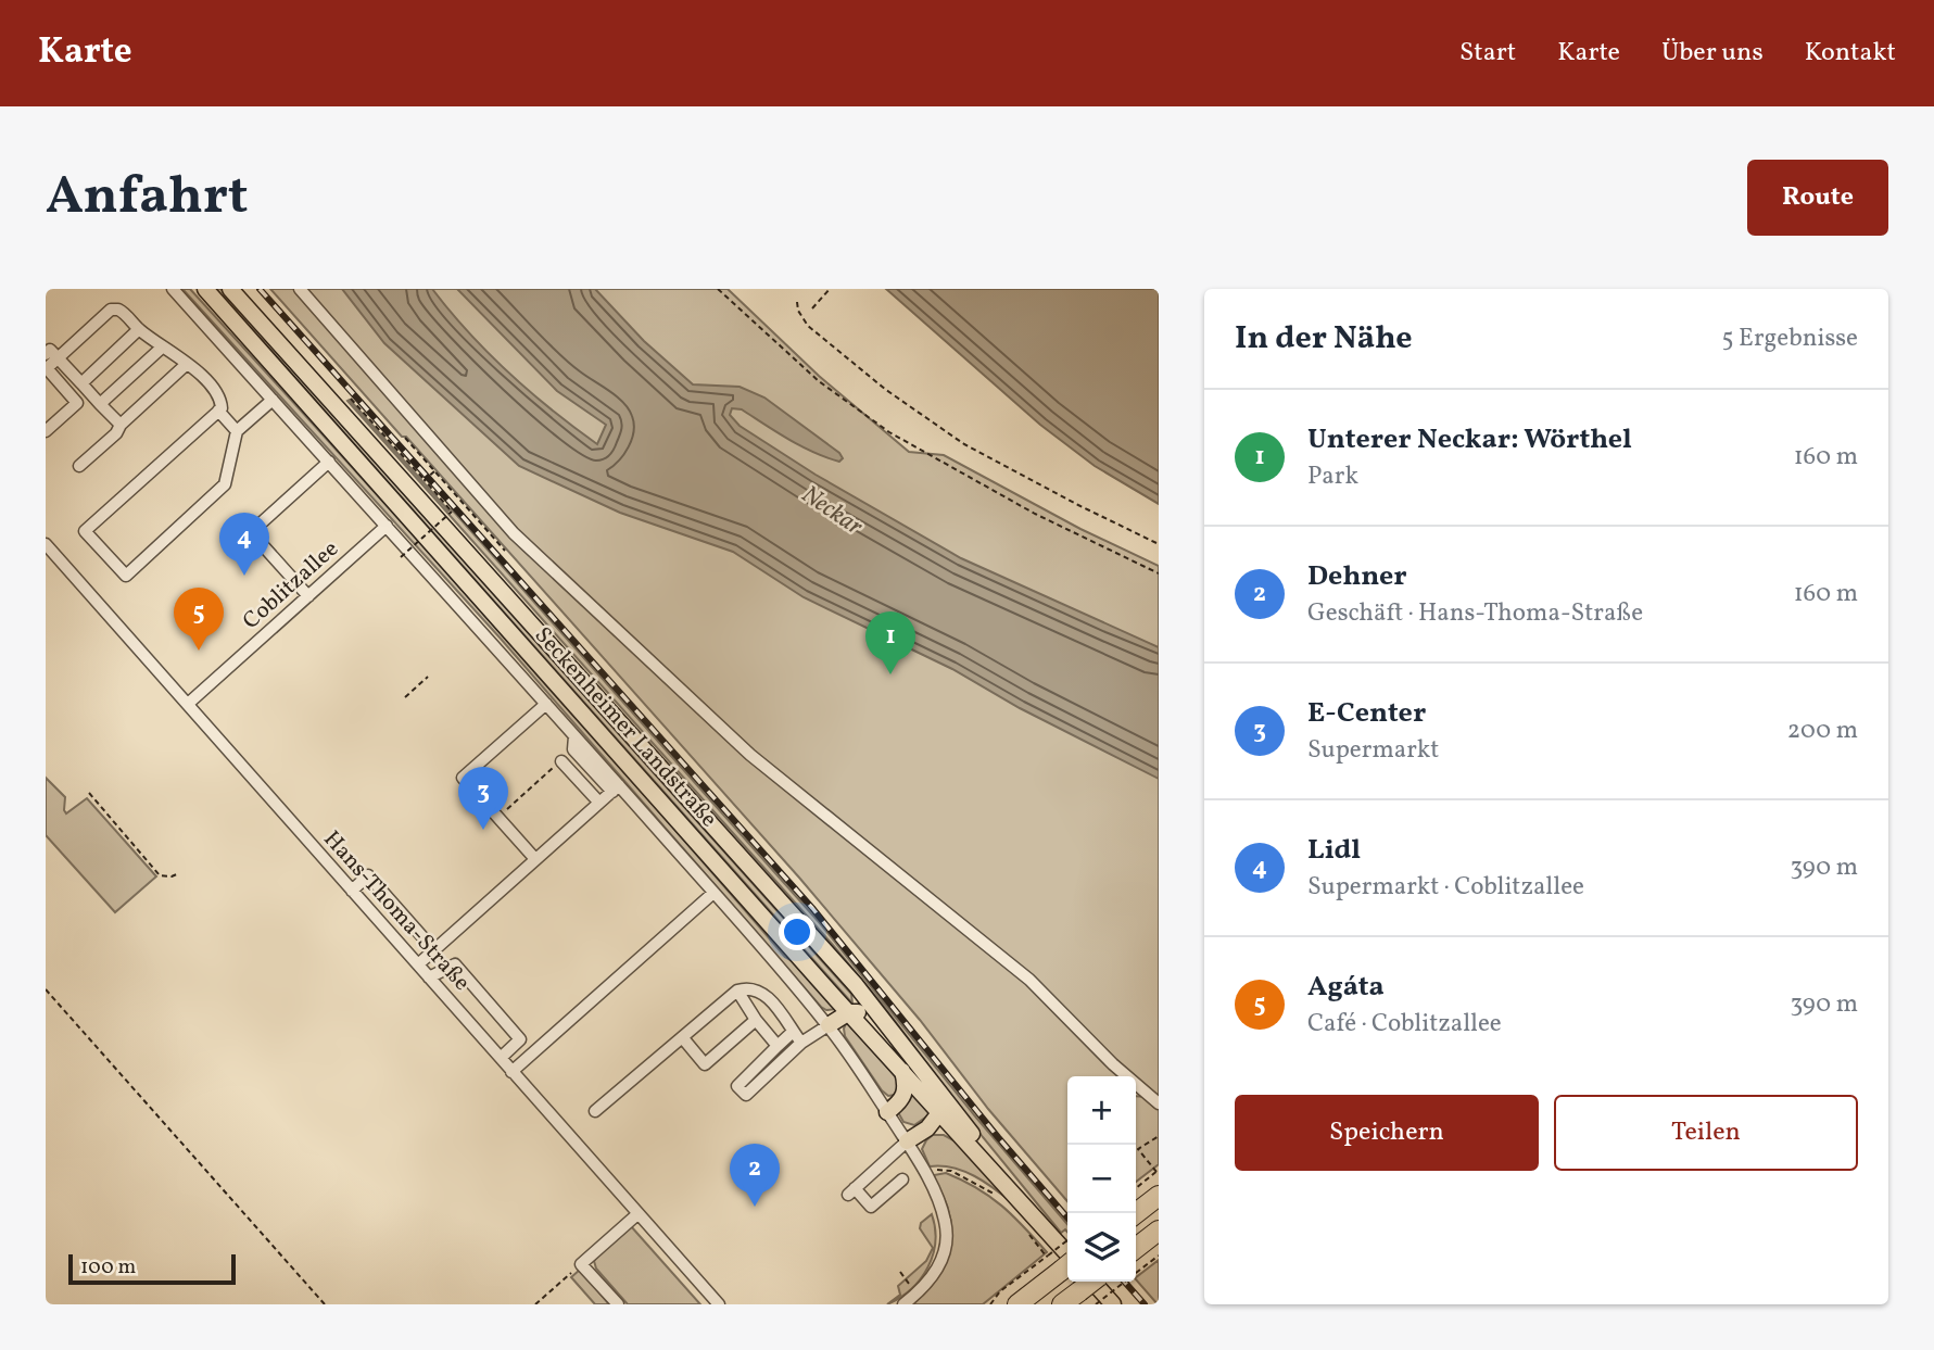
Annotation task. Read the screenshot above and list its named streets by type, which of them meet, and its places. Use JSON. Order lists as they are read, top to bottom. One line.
{"streets":{"main road":["Seckenheimer Landstraße"],"street":["Coblitzallee","Hans-Thoma-Straße"]},"crossings":[["Coblitzallee","Seckenheimer Landstraße"],["Coblitzallee","Hans-Thoma-Straße"]],"water":["Neckar"],"scale_bar":"100 m","page":{"header":"Karte","nav":["Start","Karte","Über uns","Kontakt"],"buttons":["Route",["Speichern","Teilen"]],"title":"Anfahrt","heading":["In der Nähe","5 Ergebnisse"],"list":[{"mark":"1","name":"Unterer Neckar: Wörthel","note":"Park","value":"160 m"},{"mark":"2","name":"Dehner","note":"Geschäft · Hans-Thoma-Straße","value":"160 m"},{"mark":"3","name":"E-Center","note":"Supermarkt","value":"200 m"},{"mark":"4","name":"Lidl","note":"Supermarkt · Coblitzallee","value":"390 m"},{"mark":"5","name":"Agáta","note":"Café · Coblitzallee","value":"390 m"}],"pins":["4","5","1","3","2"],"map_buttons":["+","−"],"scale":"100 m"}}
